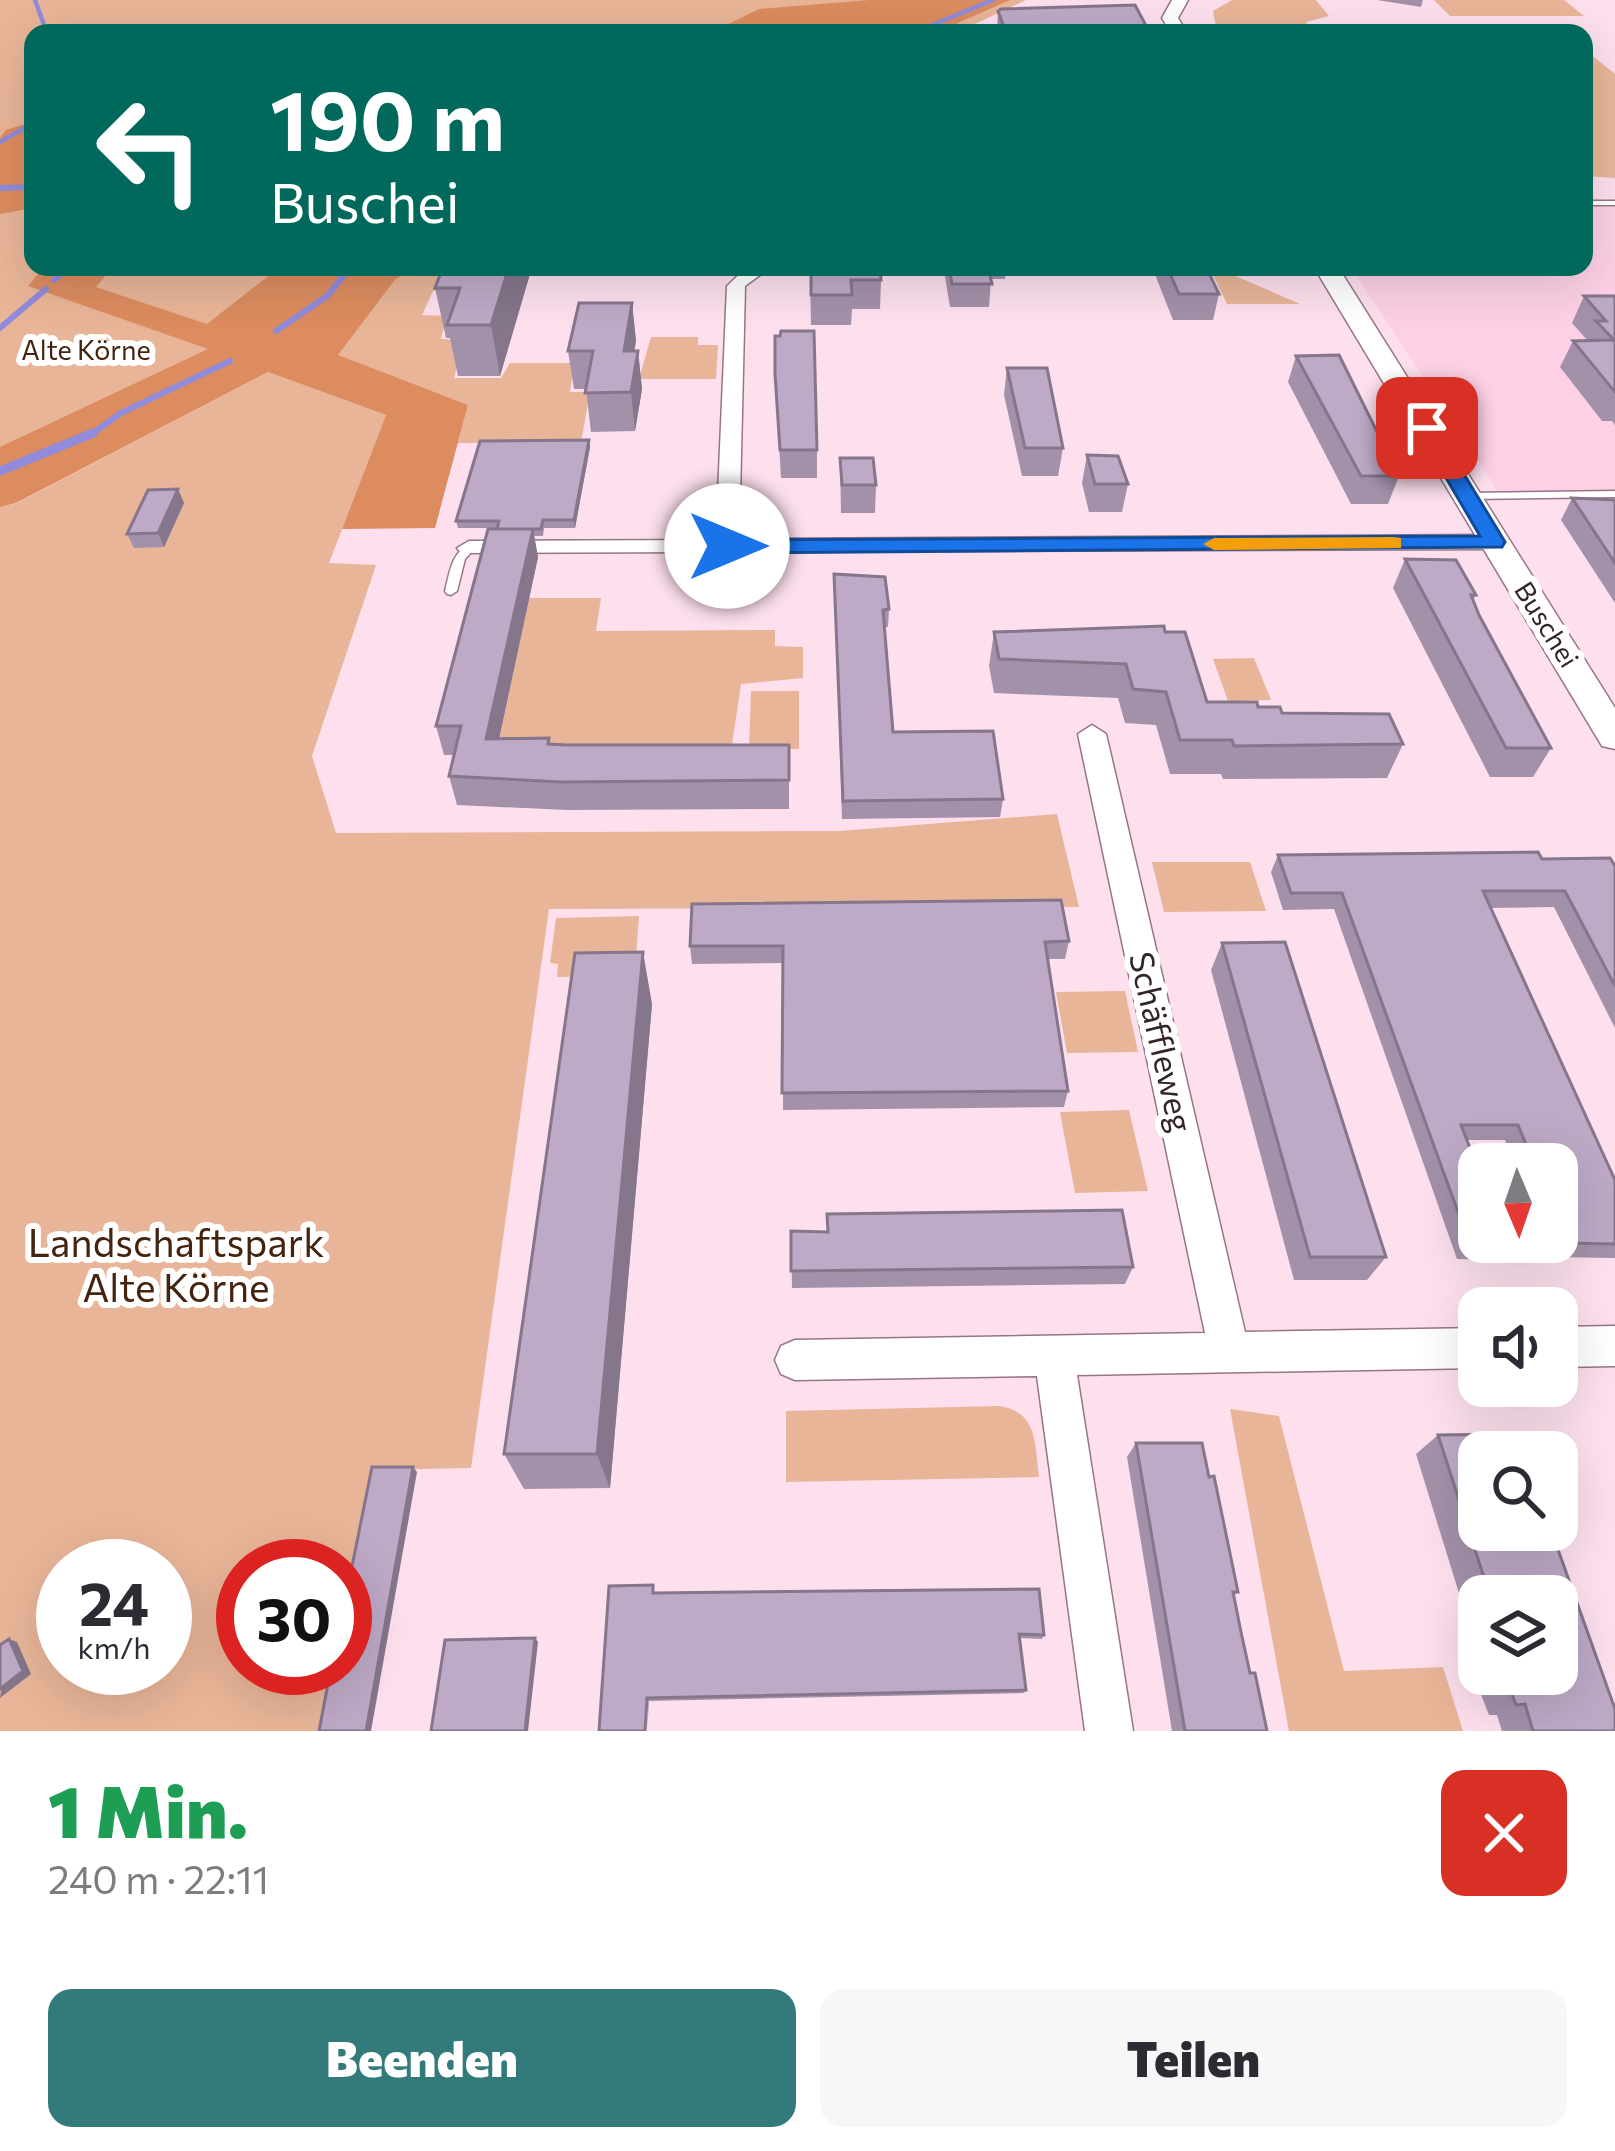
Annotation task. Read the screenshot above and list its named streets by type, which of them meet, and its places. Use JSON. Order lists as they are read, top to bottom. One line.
{"streets":{"street":["Buschei","Schäffleweg"]},"parks":["Alte Körne","Landschaftspark Alte Körne"],"north":"bottom","page":{"turn":["190 m","Buschei"],"speed":"24 km/h","limit":"30","heading":["1 Min.","240 m · 22:11"],"buttons":["Beenden","Teilen"]}}
